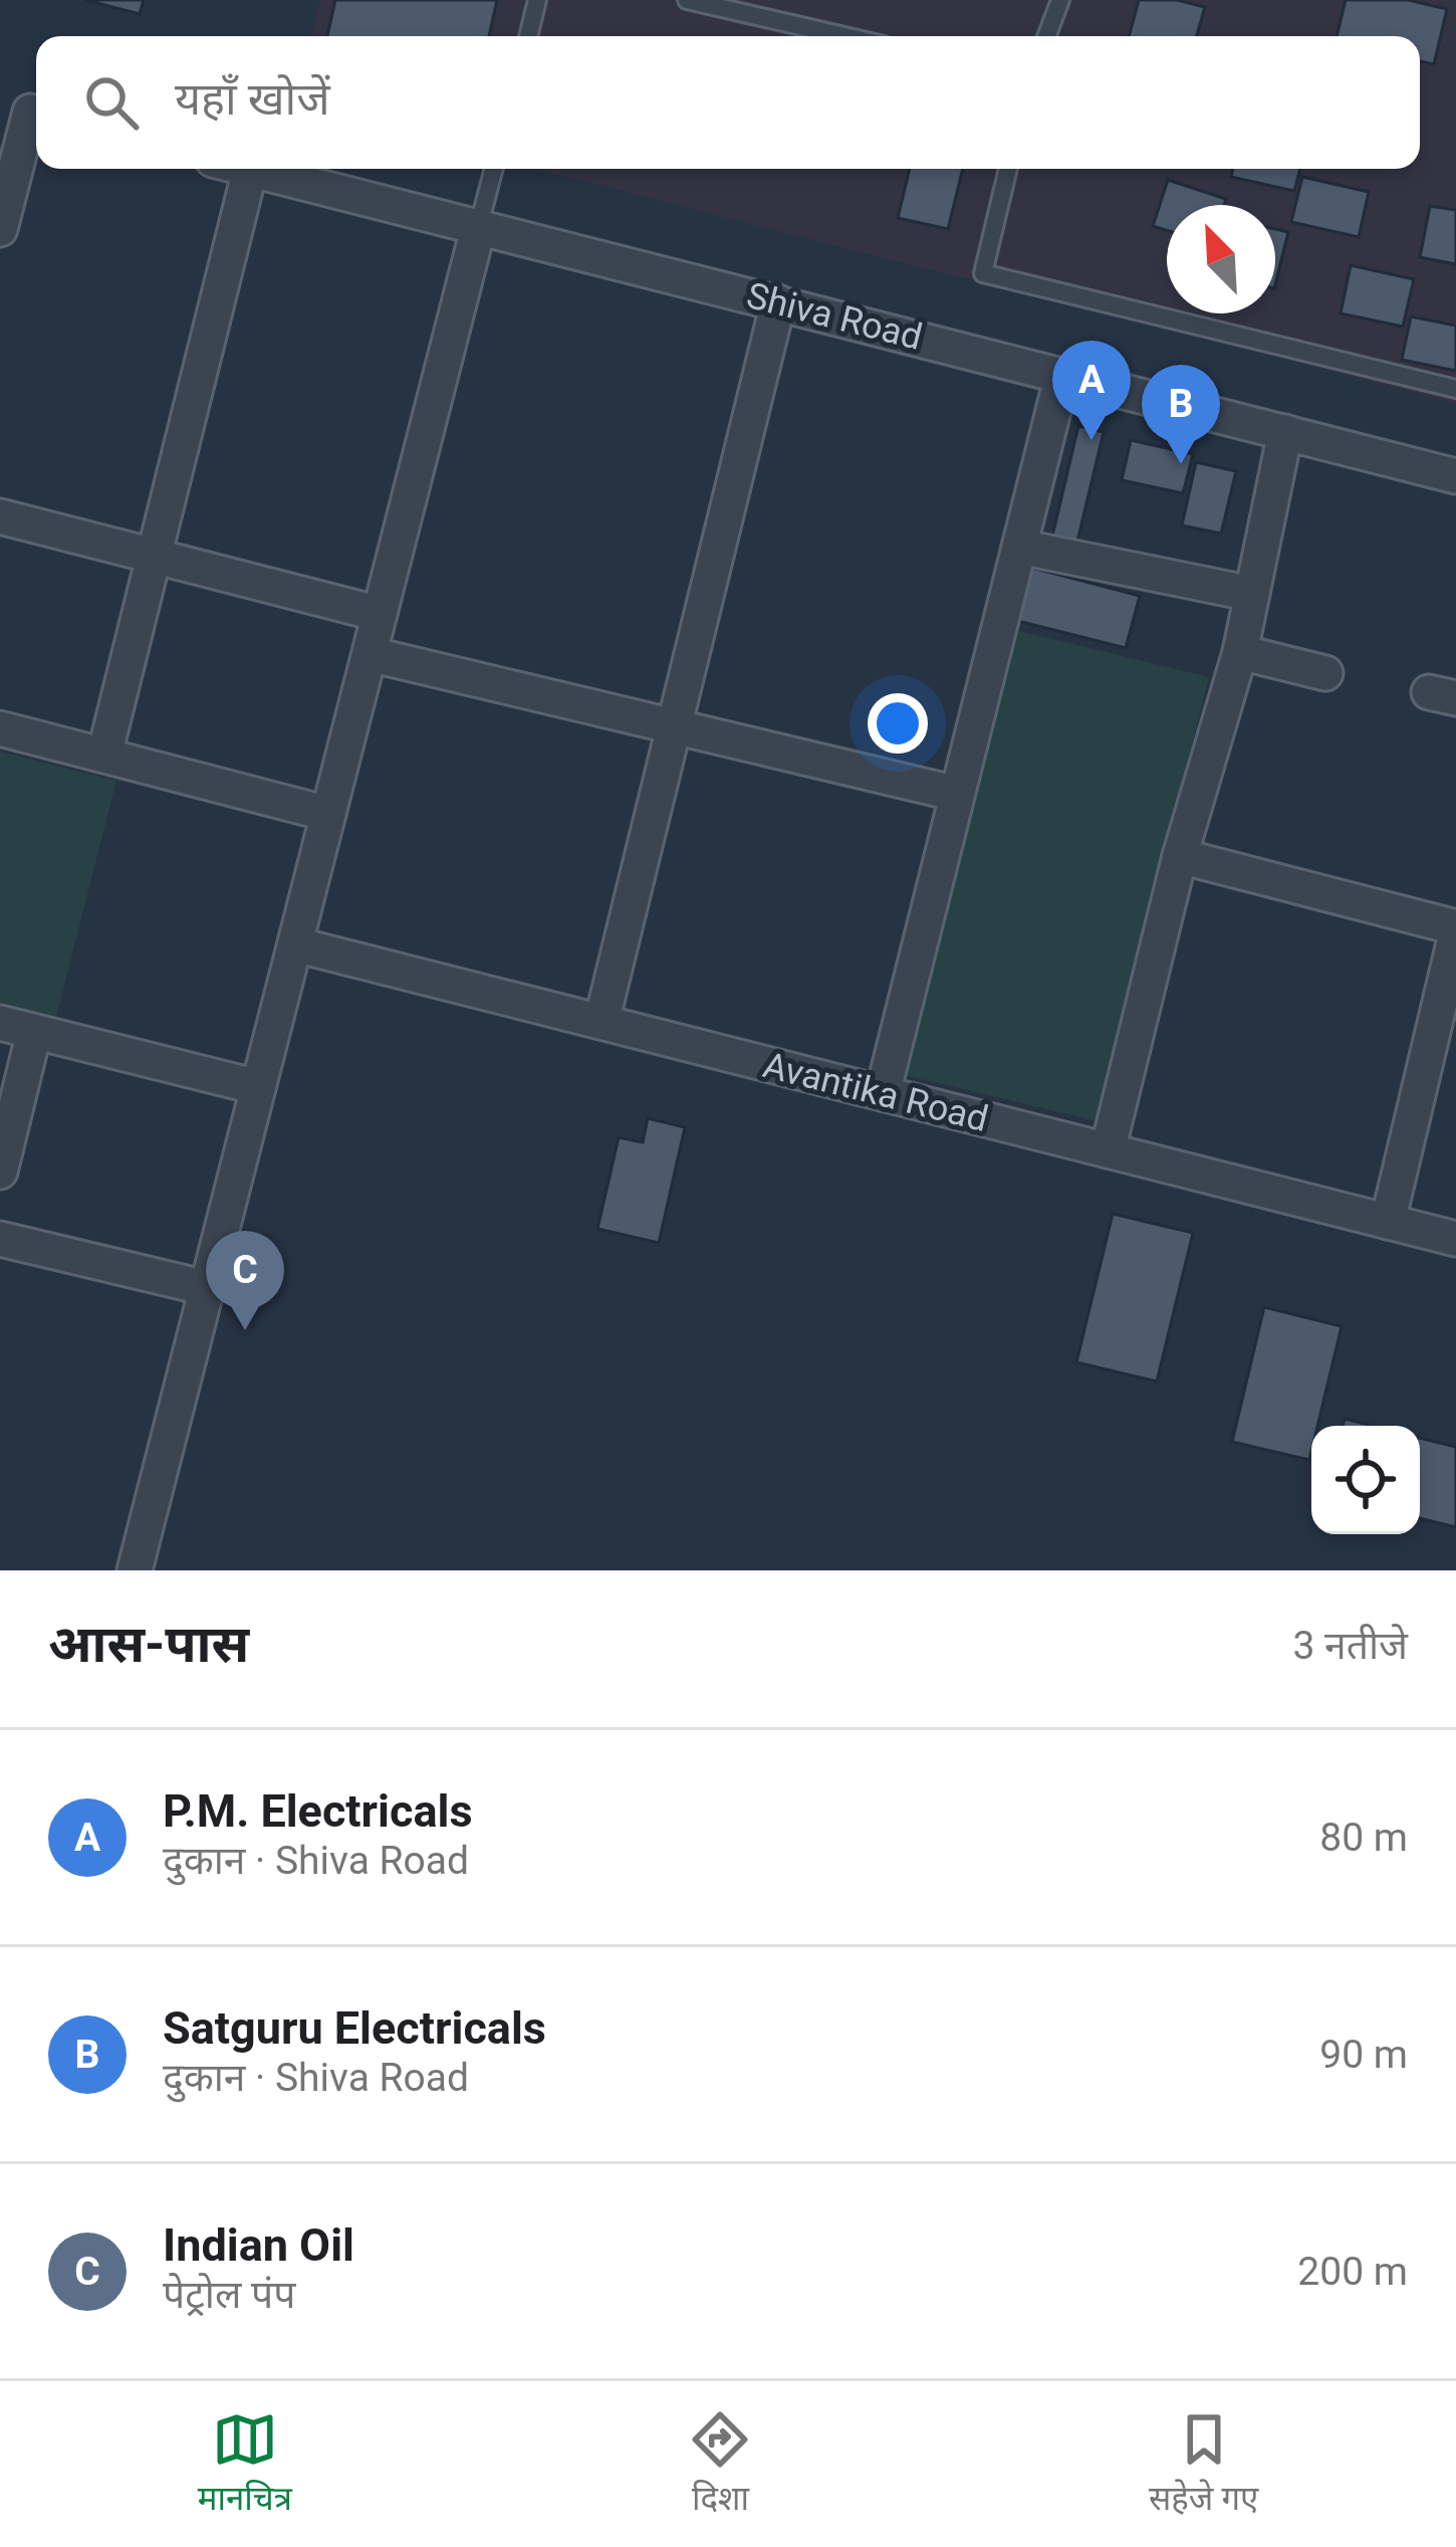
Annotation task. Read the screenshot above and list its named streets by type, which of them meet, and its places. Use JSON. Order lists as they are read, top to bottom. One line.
{"streets":{"street":["Shiva Road","Avantika Road"]},"north":"top left","page":{"search":"यहाँ खोजें","pins":["A","B","C"],"heading":["आस-पास","3 नतीजे"],"list":[{"mark":"A","name":"P.M. Electricals","note":"दुकान · Shiva Road","value":"80 m"},{"mark":"B","name":"Satguru Electricals","note":"दुकान · Shiva Road","value":"90 m"},{"mark":"C","name":"Indian Oil","note":"पेट्रोल पंप","value":"200 m"}],"nav":["मानचित्र","दिशा","सहेजे गए"]}}
